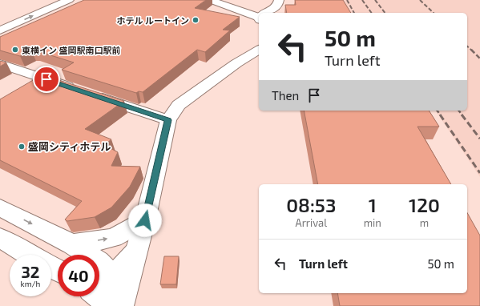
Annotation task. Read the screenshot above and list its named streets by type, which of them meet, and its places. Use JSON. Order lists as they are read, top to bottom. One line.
{"places":["ホテル ルートイン","東横イン 盛岡駅南口駅前","盛岡シティホテル"],"page":{"turn":["50 m","Turn left"],"then":"Then","eta":["08:53","Arrival","1","min","120","m"],"list":[{"name":"Turn left","value":"50 m"}],"speed":"32 km/h","limit":"40"}}
